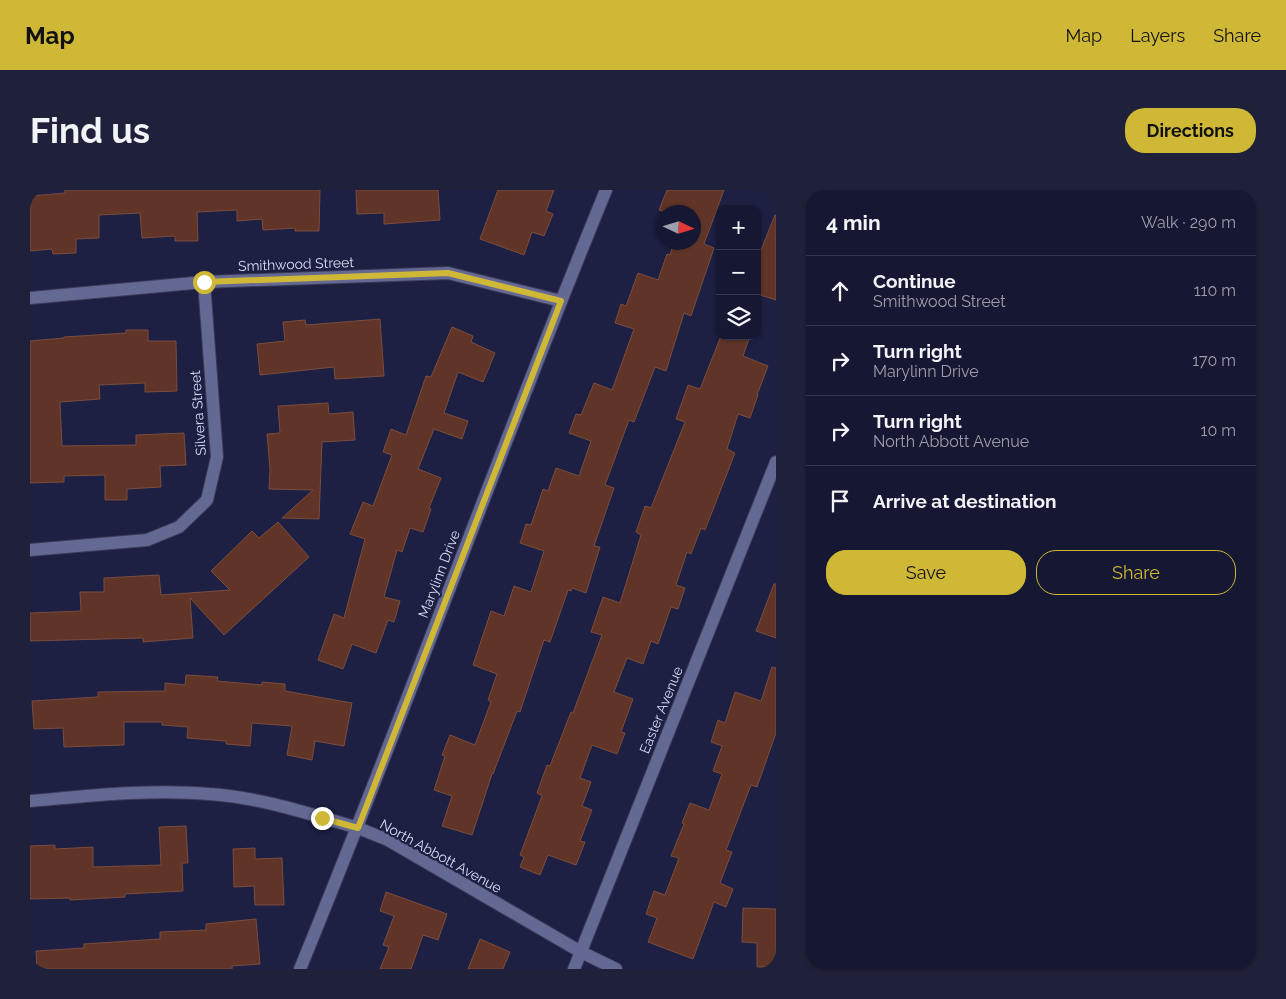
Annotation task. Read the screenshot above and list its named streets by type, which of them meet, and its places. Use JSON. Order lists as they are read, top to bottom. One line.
{"streets":{"street":["Smithwood Street","Silvera Street","Marylinn Drive","Easter Avenue","North Abbott Avenue"]},"crossings":[["Smithwood Street","Silvera Street"],["Smithwood Street","Marylinn Drive"],["Marylinn Drive","North Abbott Avenue"],["Easter Avenue","North Abbott Avenue"]],"north":"right","page":{"header":"Map","nav":["Map","Layers","Share"],"buttons":["Directions",["Save","Share"]],"title":"Find us","heading":["4 min","Walk · 290 m"],"map_buttons":["+","−"],"list":[["Continue","Smithwood Street","110 m"],["Turn right","Marylinn Drive","170 m"],["Turn right","North Abbott Avenue","10 m"],"Arrive at destination"]}}
